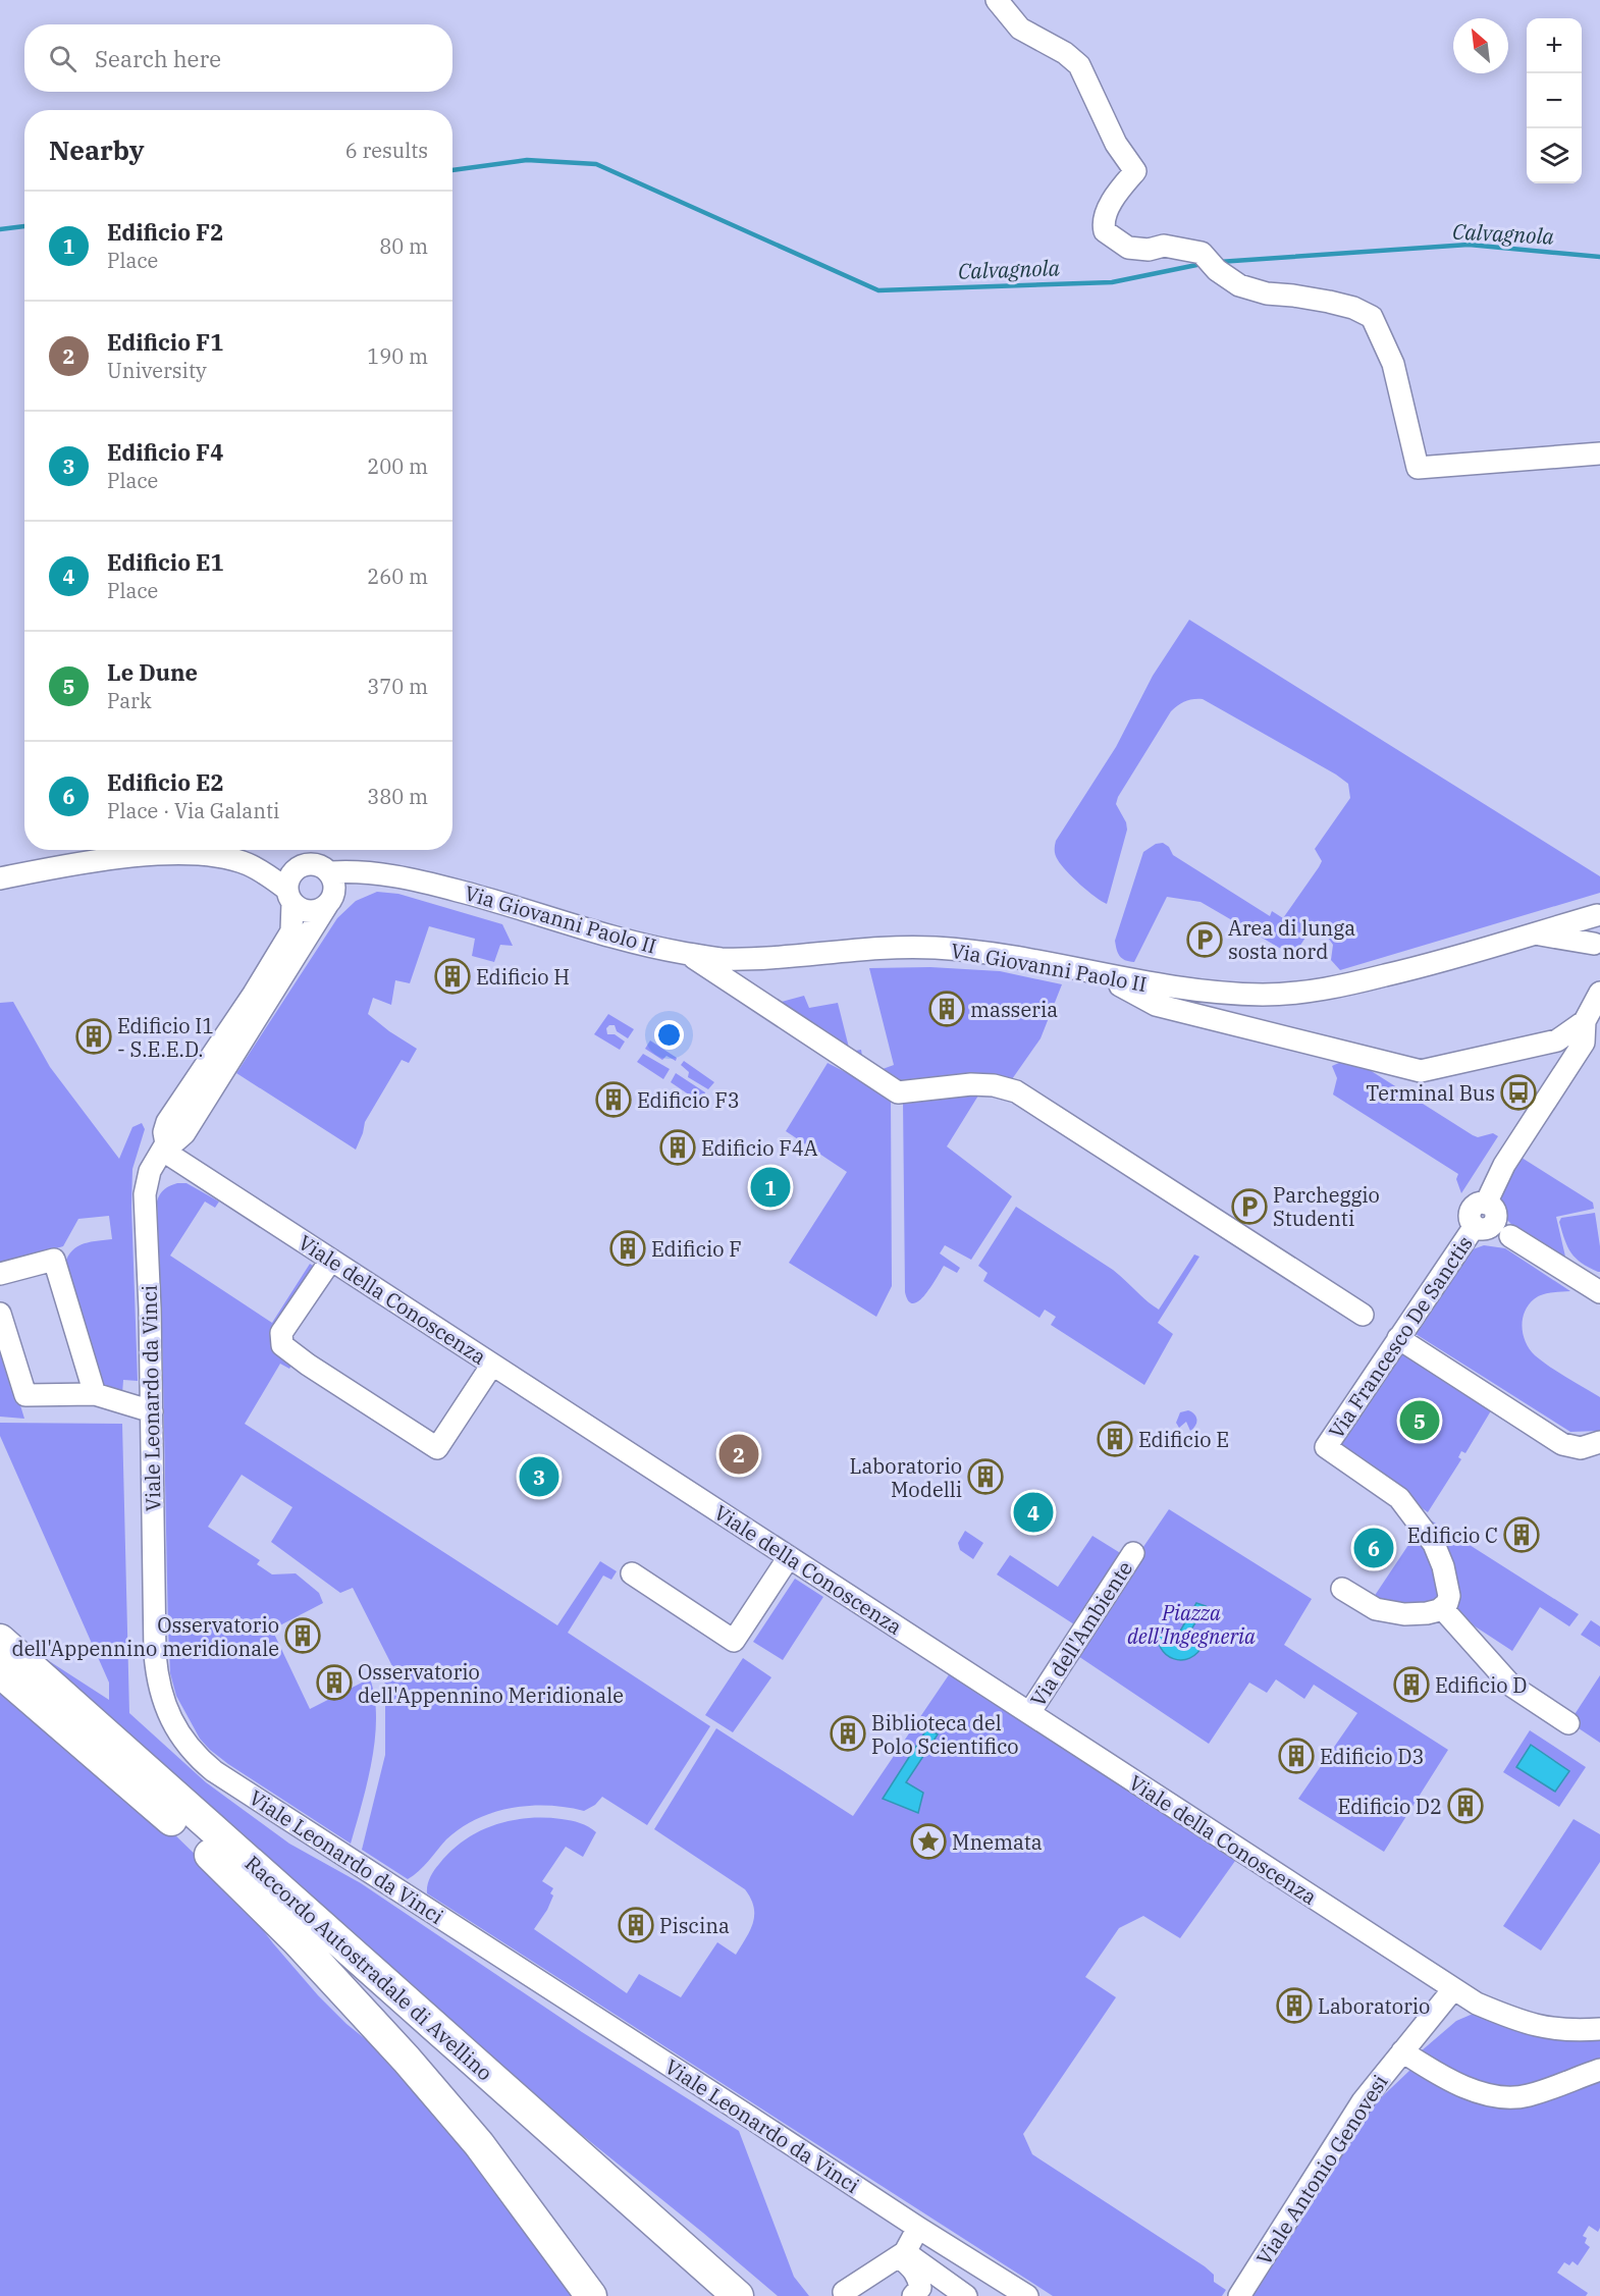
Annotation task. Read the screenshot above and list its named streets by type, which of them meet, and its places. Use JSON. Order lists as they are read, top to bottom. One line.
{"streets":{"highway":["Raccordo Autostradale di Avellino"],"street":["Via Giovanni Paolo II","Viale della Conoscenza","Via Francesco De Sanctis","Viale Leonardo da Vinci","Via dell'Ambiente","Viale Antonio Genovesi"]},"crossings":[["Viale della Conoscenza","Viale Leonardo da Vinci"],["Viale della Conoscenza","Via dell'Ambiente"],["Viale della Conoscenza","Viale Antonio Genovesi"]],"water":["Calvagnola"],"parks":["Piazza dell'Ingegneria"],"places":{"parking":["Area di lunga sosta nord","Parcheggio Studenti"],"building":["Edificio H","masseria","Edificio I1 - S.E.E.D.","Edificio F3","Edificio F4A","Edificio F","Edificio E","Laboratorio Modelli","Edificio C","Osservatorio dell'Appennino meridionale","Osservatorio dell'Appennino Meridionale","Edificio D","Biblioteca del Polo Scientifico","Edificio D3","Edificio D2","Piscina","Laboratorio"],"bus stop":["Terminal Bus"],"place":["Mnemata"]},"north":"top left","page":{"map_buttons":["+","−"],"search":"Search here","heading":["Nearby","6 results"],"list":[{"mark":"1","name":"Edificio F2","note":"Place","value":"80 m"},{"mark":"2","name":"Edificio F1","note":"University","value":"190 m"},{"mark":"3","name":"Edificio F4","note":"Place","value":"200 m"},{"mark":"4","name":"Edificio E1","note":"Place","value":"260 m"},{"mark":"5","name":"Le Dune","note":"Park","value":"370 m"},{"mark":"6","name":"Edificio E2","note":"Place · Via Galanti","value":"380 m"}],"pins":["1","5","2","3","4","6"]}}
